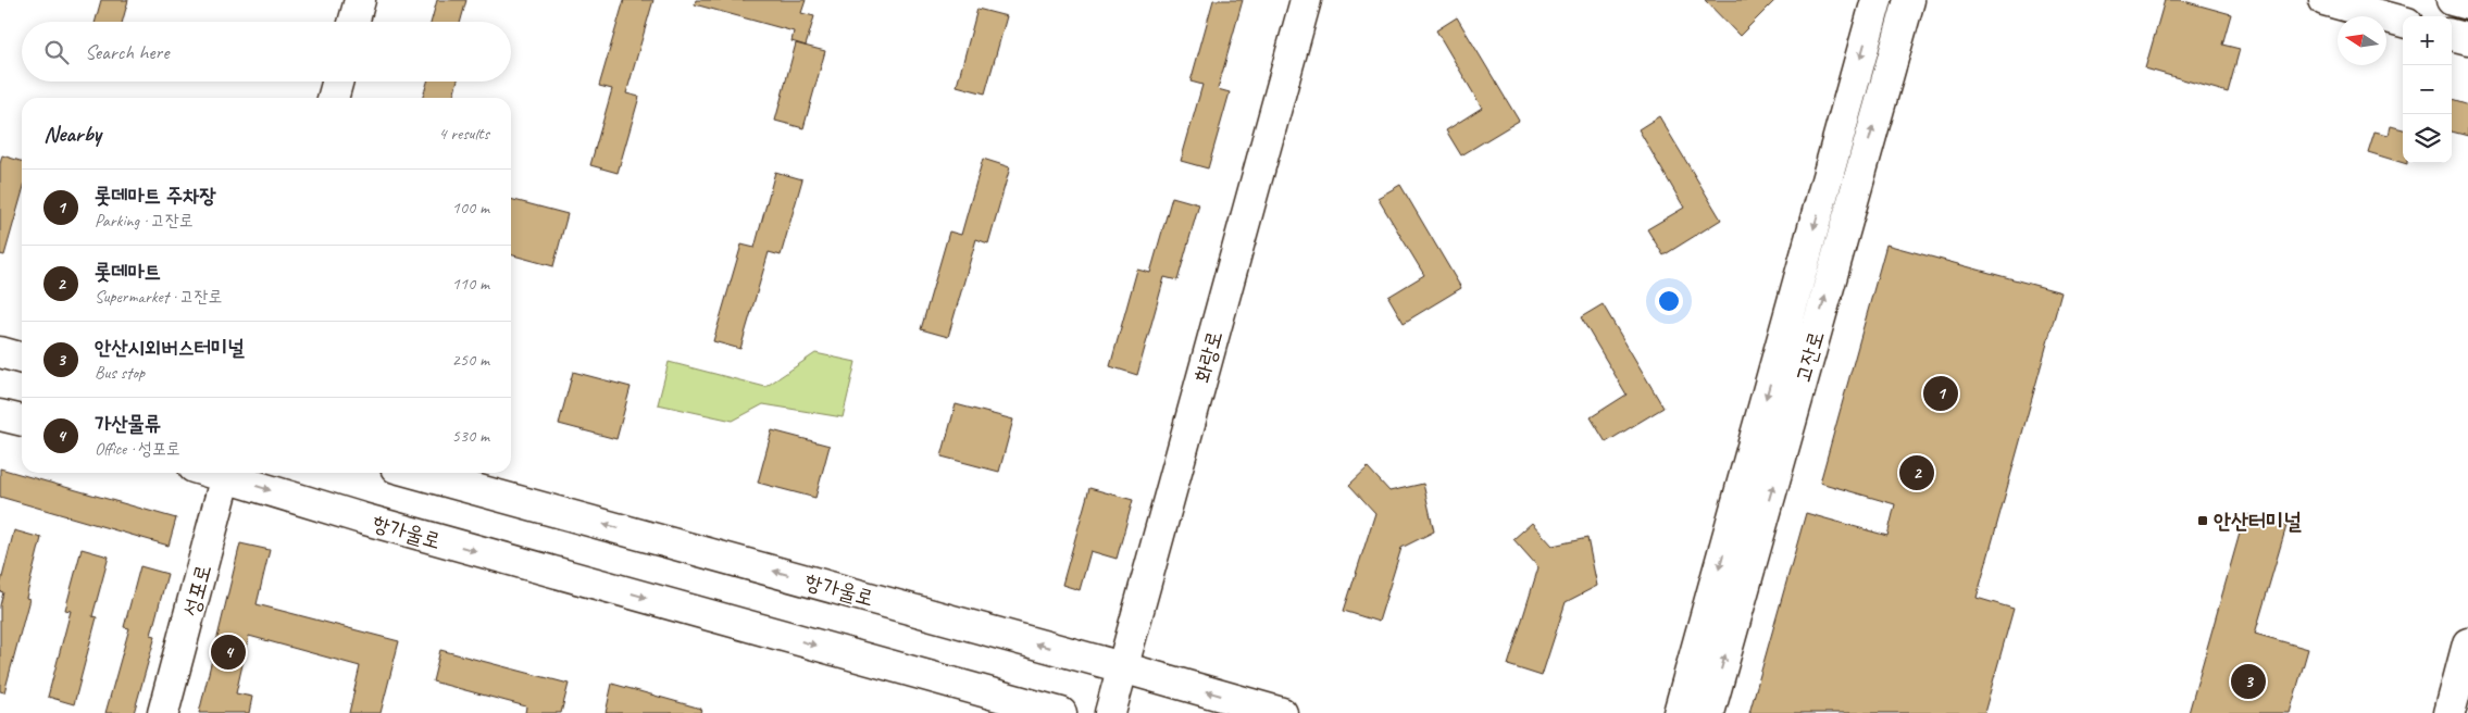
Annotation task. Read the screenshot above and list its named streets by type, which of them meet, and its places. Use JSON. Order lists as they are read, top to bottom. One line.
{"streets":{"street":["화랑로","고잔로","항가울로","성포로"]},"crossings":[["화랑로","항가울로"]],"places":{"transit":["안산터미널"]},"north":"left","page":{"map_buttons":["+","−"],"search":"Search here","heading":["Nearby","4 results"],"list":[{"mark":"1","name":"롯데마트 주차장","note":"Parking · 고잔로","value":"100 m"},{"mark":"2","name":"롯데마트","note":"Supermarket · 고잔로","value":"110 m"},{"mark":"3","name":"안산시외버스터미널","note":"Bus stop","value":"250 m"},{"mark":"4","name":"가산물류","note":"Office · 성포로","value":"530 m"}],"pins":["1","2","4","3"]}}
